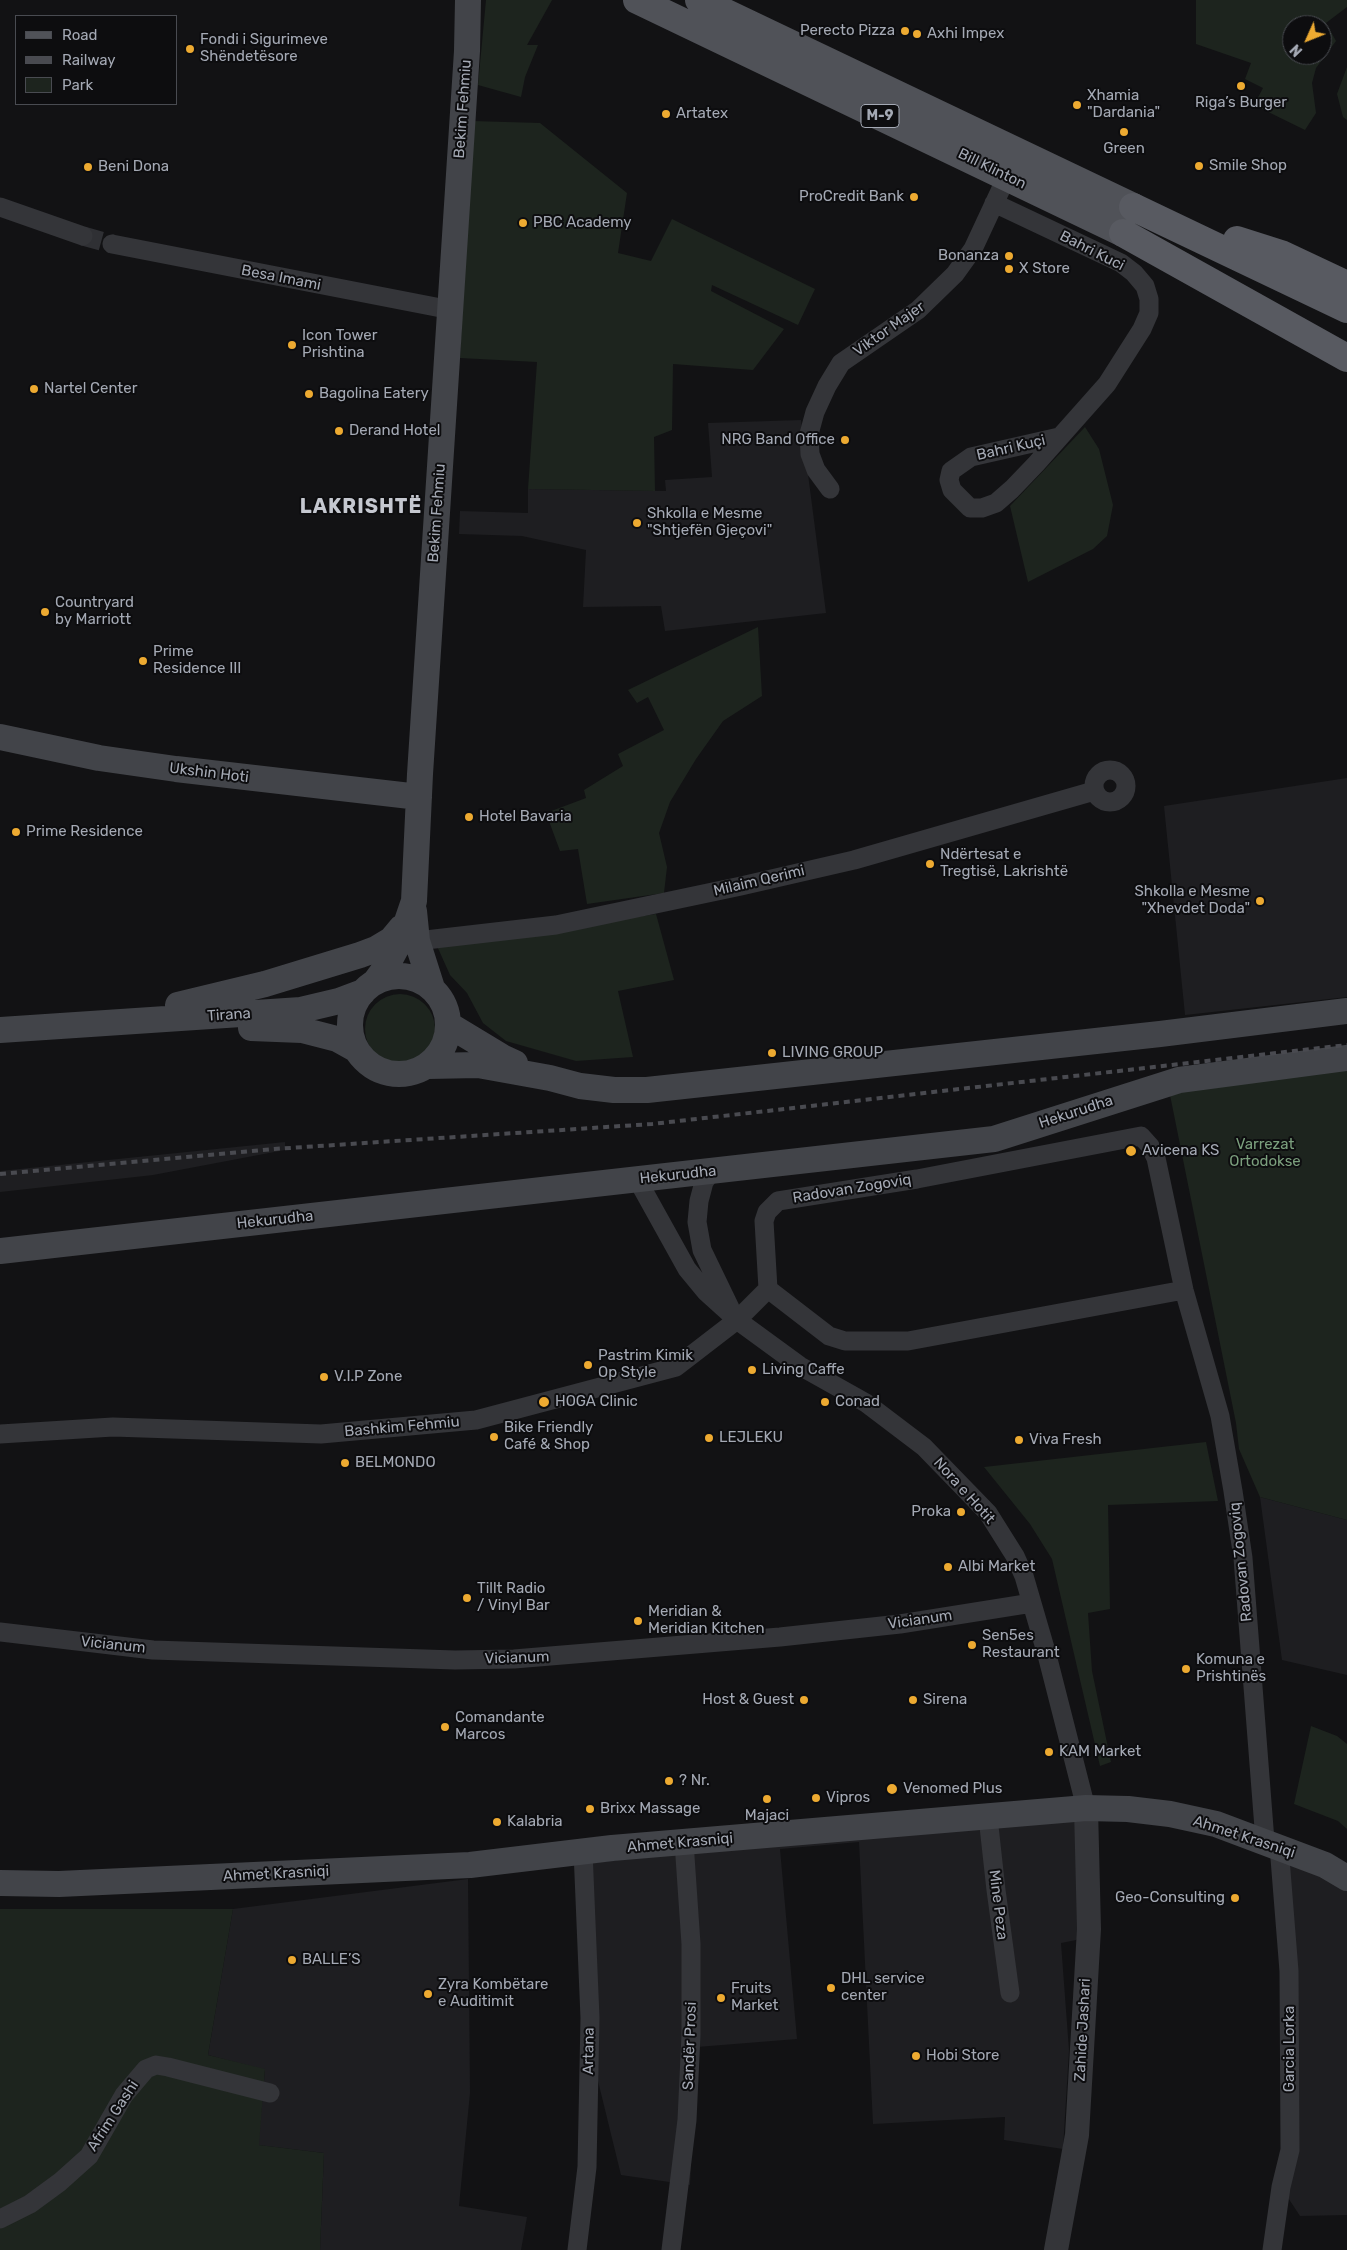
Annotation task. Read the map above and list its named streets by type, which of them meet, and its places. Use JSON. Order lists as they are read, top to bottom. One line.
{"streets":{"highway":["M-9","Bill Klinton"],"main road":["Bekim Fehmiu","Ukshin Hoti","Tirana","Hekurudha","Ahmet Krasniqi"],"street":["Bahri Kuci","Besa Imami","Viktor Majer","Bahri Kuçi","Milaim Qerimi","Radovan Zogoviq","Bashkim Fehmiu","Nora e Hotit","Vicianum","Mine Peza","Zahide Jashari","Sandër Prosi","Garcia Lorka","Artana","Afrim Gashi"]},"crossings":[["Bekim Fehmiu","Besa Imami"],["Bekim Fehmiu","Ukshin Hoti"],["Bekim Fehmiu","Milaim Qerimi"],["Bekim Fehmiu","Tirana"],["Bill Klinton","Viktor Majer"],["Bahri Kuci","Viktor Majer"],["Bahri Kuci","Bahri Kuçi"],["Hekurudha","Nora e Hotit"],["Radovan Zogoviq","Bashkim Fehmiu"],["Radovan Zogoviq","Ahmet Krasniqi"],["Radovan Zogoviq","Garcia Lorka"],["Bashkim Fehmiu","Nora e Hotit"],["Nora e Hotit","Vicianum"],["Nora e Hotit","Ahmet Krasniqi"],["Nora e Hotit","Zahide Jashari"],["Ahmet Krasniqi","Mine Peza"],["Ahmet Krasniqi","Zahide Jashari"],["Ahmet Krasniqi","Sandër Prosi"],["Ahmet Krasniqi","Garcia Lorka"],["Ahmet Krasniqi","Artana"]],"districts":["LAKRISHTË"],"parks":["Varrezat Ortodokse"],"places":["Perecto Pizza","Axhi Impex","Fondi i Sigurimeve Shëndetësore","Riga’s Burger","Xhamia \"Dardania\"","Artatex","Green","Smile Shop","Beni Dona","ProCredit Bank","PBC Academy","Bonanza","X Store","Icon Tower Prishtina","Nartel Center","Bagolina Eatery","Derand Hotel","NRG Band Office","Shkolla e Mesme \"Shtjefën Gjeçovi\"","Countryard by Marriott","Prime Residence III","Hotel Bavaria","Prime Residence","Ndërtesat e Tregtisë, Lakrishtë","Shkolla e Mesme \"Xhevdet Doda\"","LIVING GROUP","Avicena KS","Pastrim Kimik Op Style","Living Caffe","V.I.P Zone","HOGA Clinic","Conad","Bike Friendly Café & Shop","LEJLEKU","Viva Fresh","BELMONDO","Proka","Albi Market","Tillt Radio / Vinyl Bar","Meridian & Meridian Kitchen","Sen5es Restaurant","Komuna e Prishtinës","Host & Guest","Sirena","Comandante Marcos","KAM Market","? Nr.","Venomed Plus","Vipros","Majaci","Brixx Massage","Kalabria","Geo-Consulting","BALLE’S","DHL service center","Zyra Kombëtare e Auditimit","Fruits Market","Hobi Store"],"legend":["Road","Railway","Park"],"north":"bottom left"}
